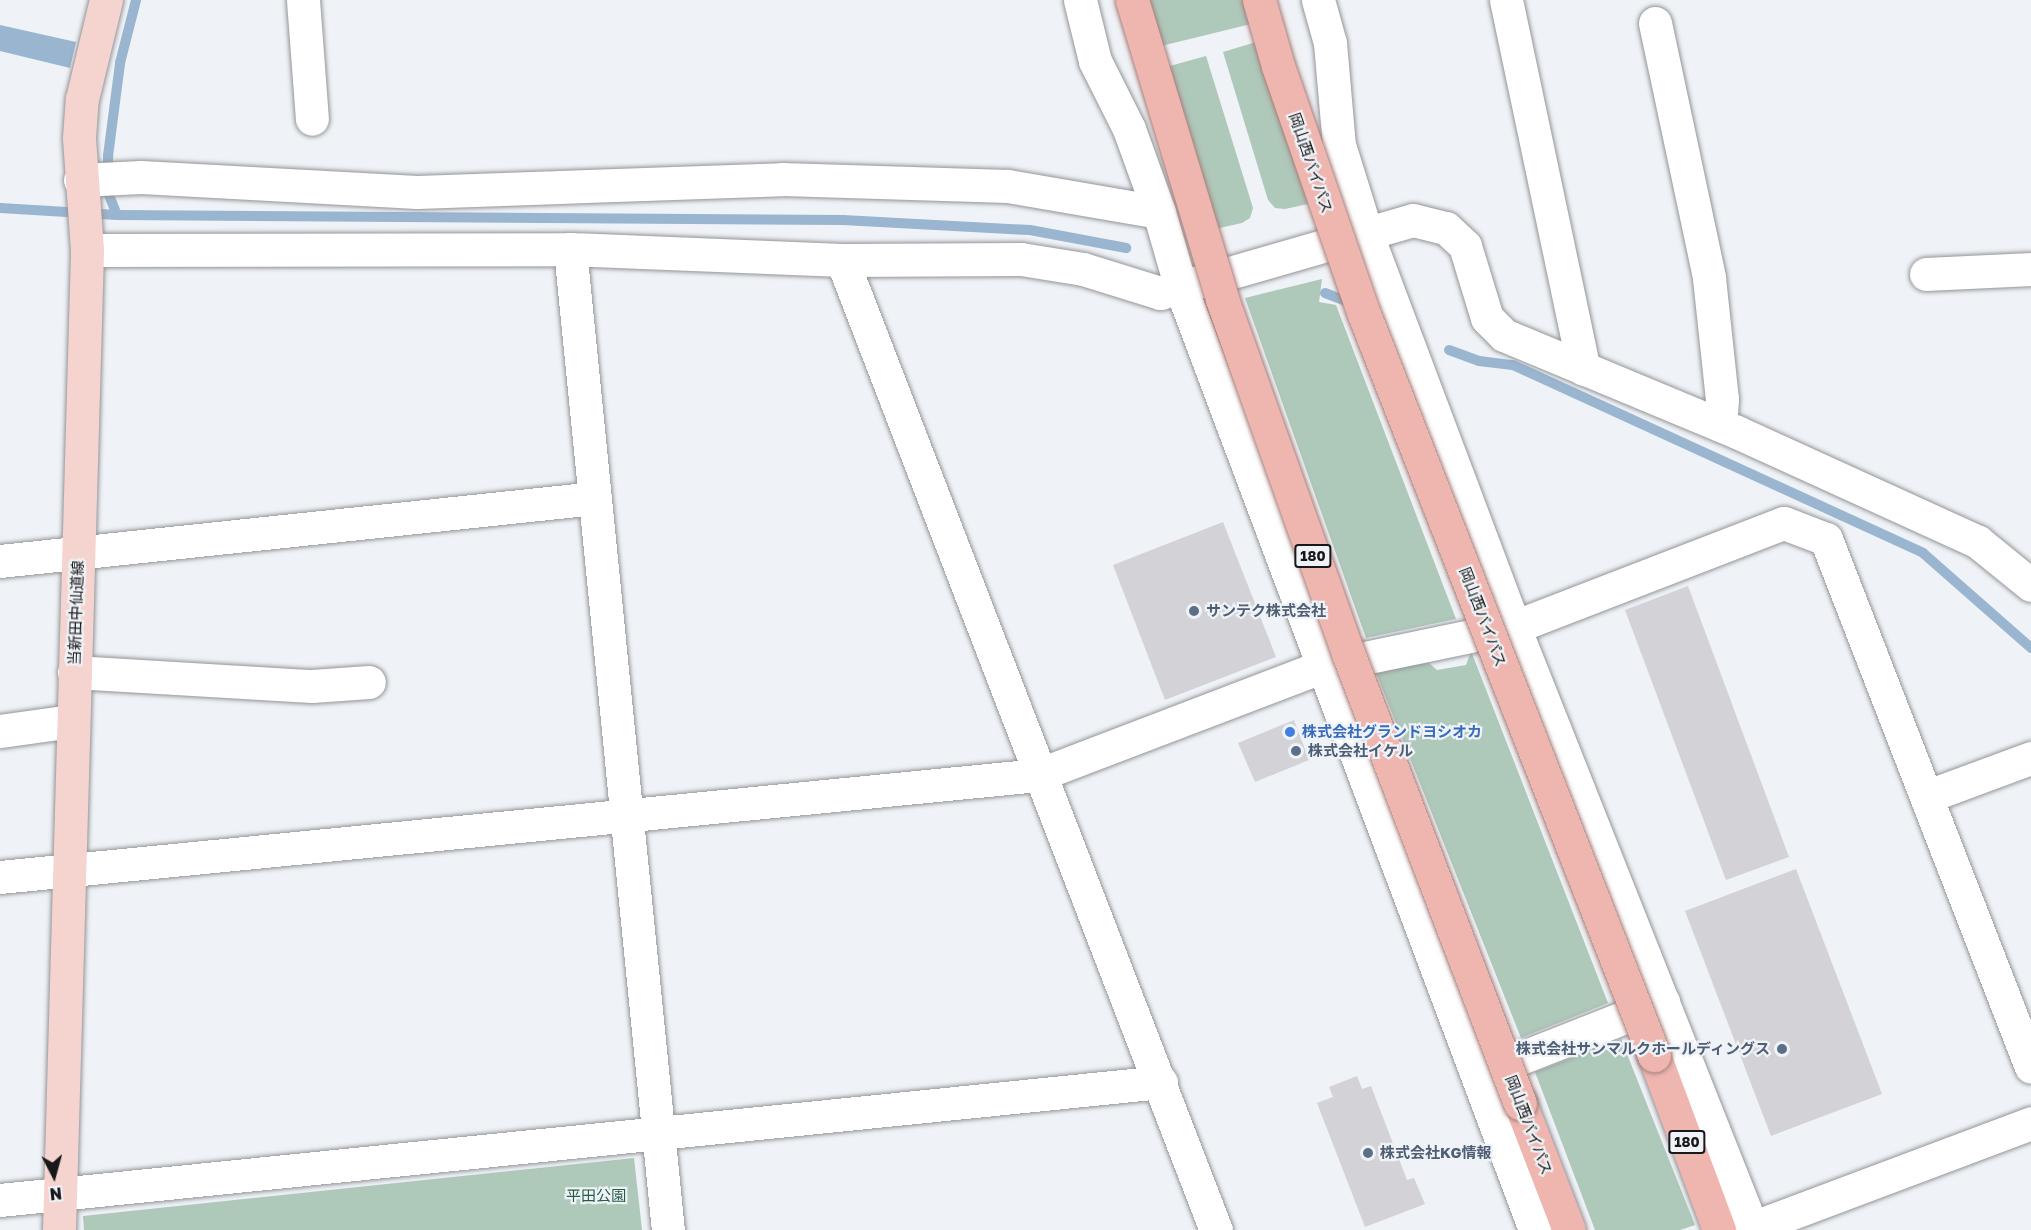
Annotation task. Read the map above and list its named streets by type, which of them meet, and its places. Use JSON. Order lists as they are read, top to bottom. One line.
{"streets":{"highway":["岡山西バイパス","180"],"main road":["当新田中仙道線"]},"parks":["平田公園"],"places":["サンテク株式会社","株式会社グランドヨシオカ","株式会社イケル","株式会社サンマルクホールディングス","株式会社KG情報"],"north":"bottom"}
